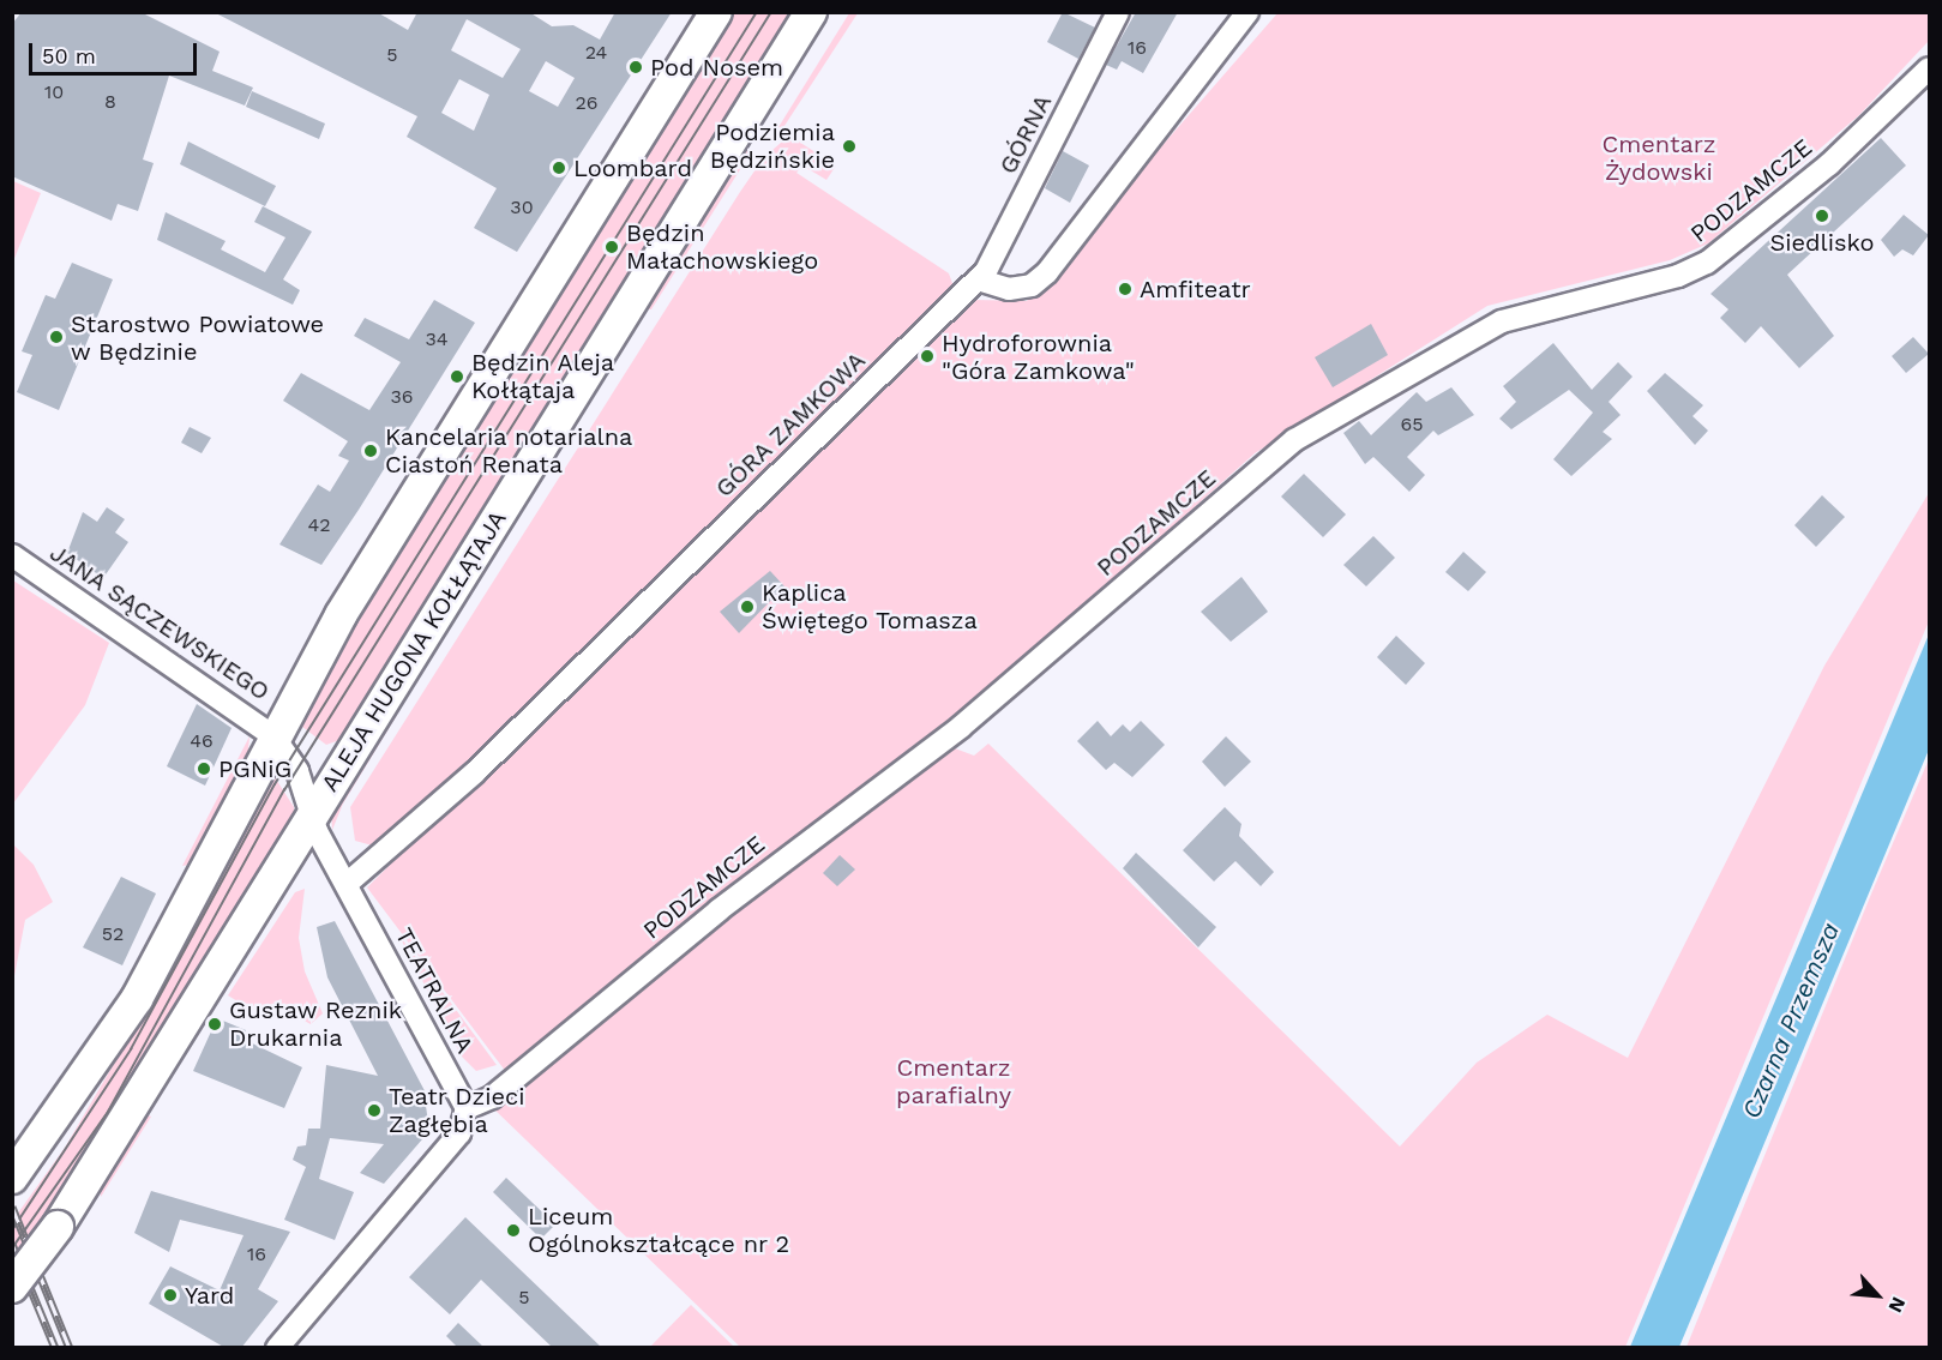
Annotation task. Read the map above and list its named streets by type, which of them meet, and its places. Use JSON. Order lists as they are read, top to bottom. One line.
{"streets":{"main road":["ALEJA HUGONA KOŁŁĄTAJA"],"street":["GÓRNA","PODZAMCZE","GÓRA ZAMKOWA","JANA SĄCZEWSKIEGO","TEATRALNA"]},"crossings":[["GÓRNA","GÓRA ZAMKOWA"],["PODZAMCZE","TEATRALNA"],["GÓRA ZAMKOWA","TEATRALNA"],["JANA SĄCZEWSKIEGO","ALEJA HUGONA KOŁŁĄTAJA"],["JANA SĄCZEWSKIEGO","TEATRALNA"],["ALEJA HUGONA KOŁŁĄTAJA","TEATRALNA"]],"water":["Czarna Przemsza"],"parks":["Cmentarz Żydowski","Cmentarz parafialny"],"places":["Pod Nosem","Podziemia Będzińskie","Loombard","Siedlisko","Będzin Małachowskiego","Amfiteatr","Starostwo Powiatowe w Będzinie","Hydroforownia \"Góra Zamkowa\"","Będzin Aleja Kołłątaja","Kancelaria notarialna Ciastoń Renata","Kaplica Świętego Tomasza","PGNiG","Gustaw Reznik Drukarnia","Teatr Dzieci Zagłębia","Liceum Ogólnokształcące nr 2","Yard"],"house_numbers":["16","24","5","10","8","26","30","34","36","65","42","46","52","16","5"],"scale_bar":"50 m","north":"bottom right"}
